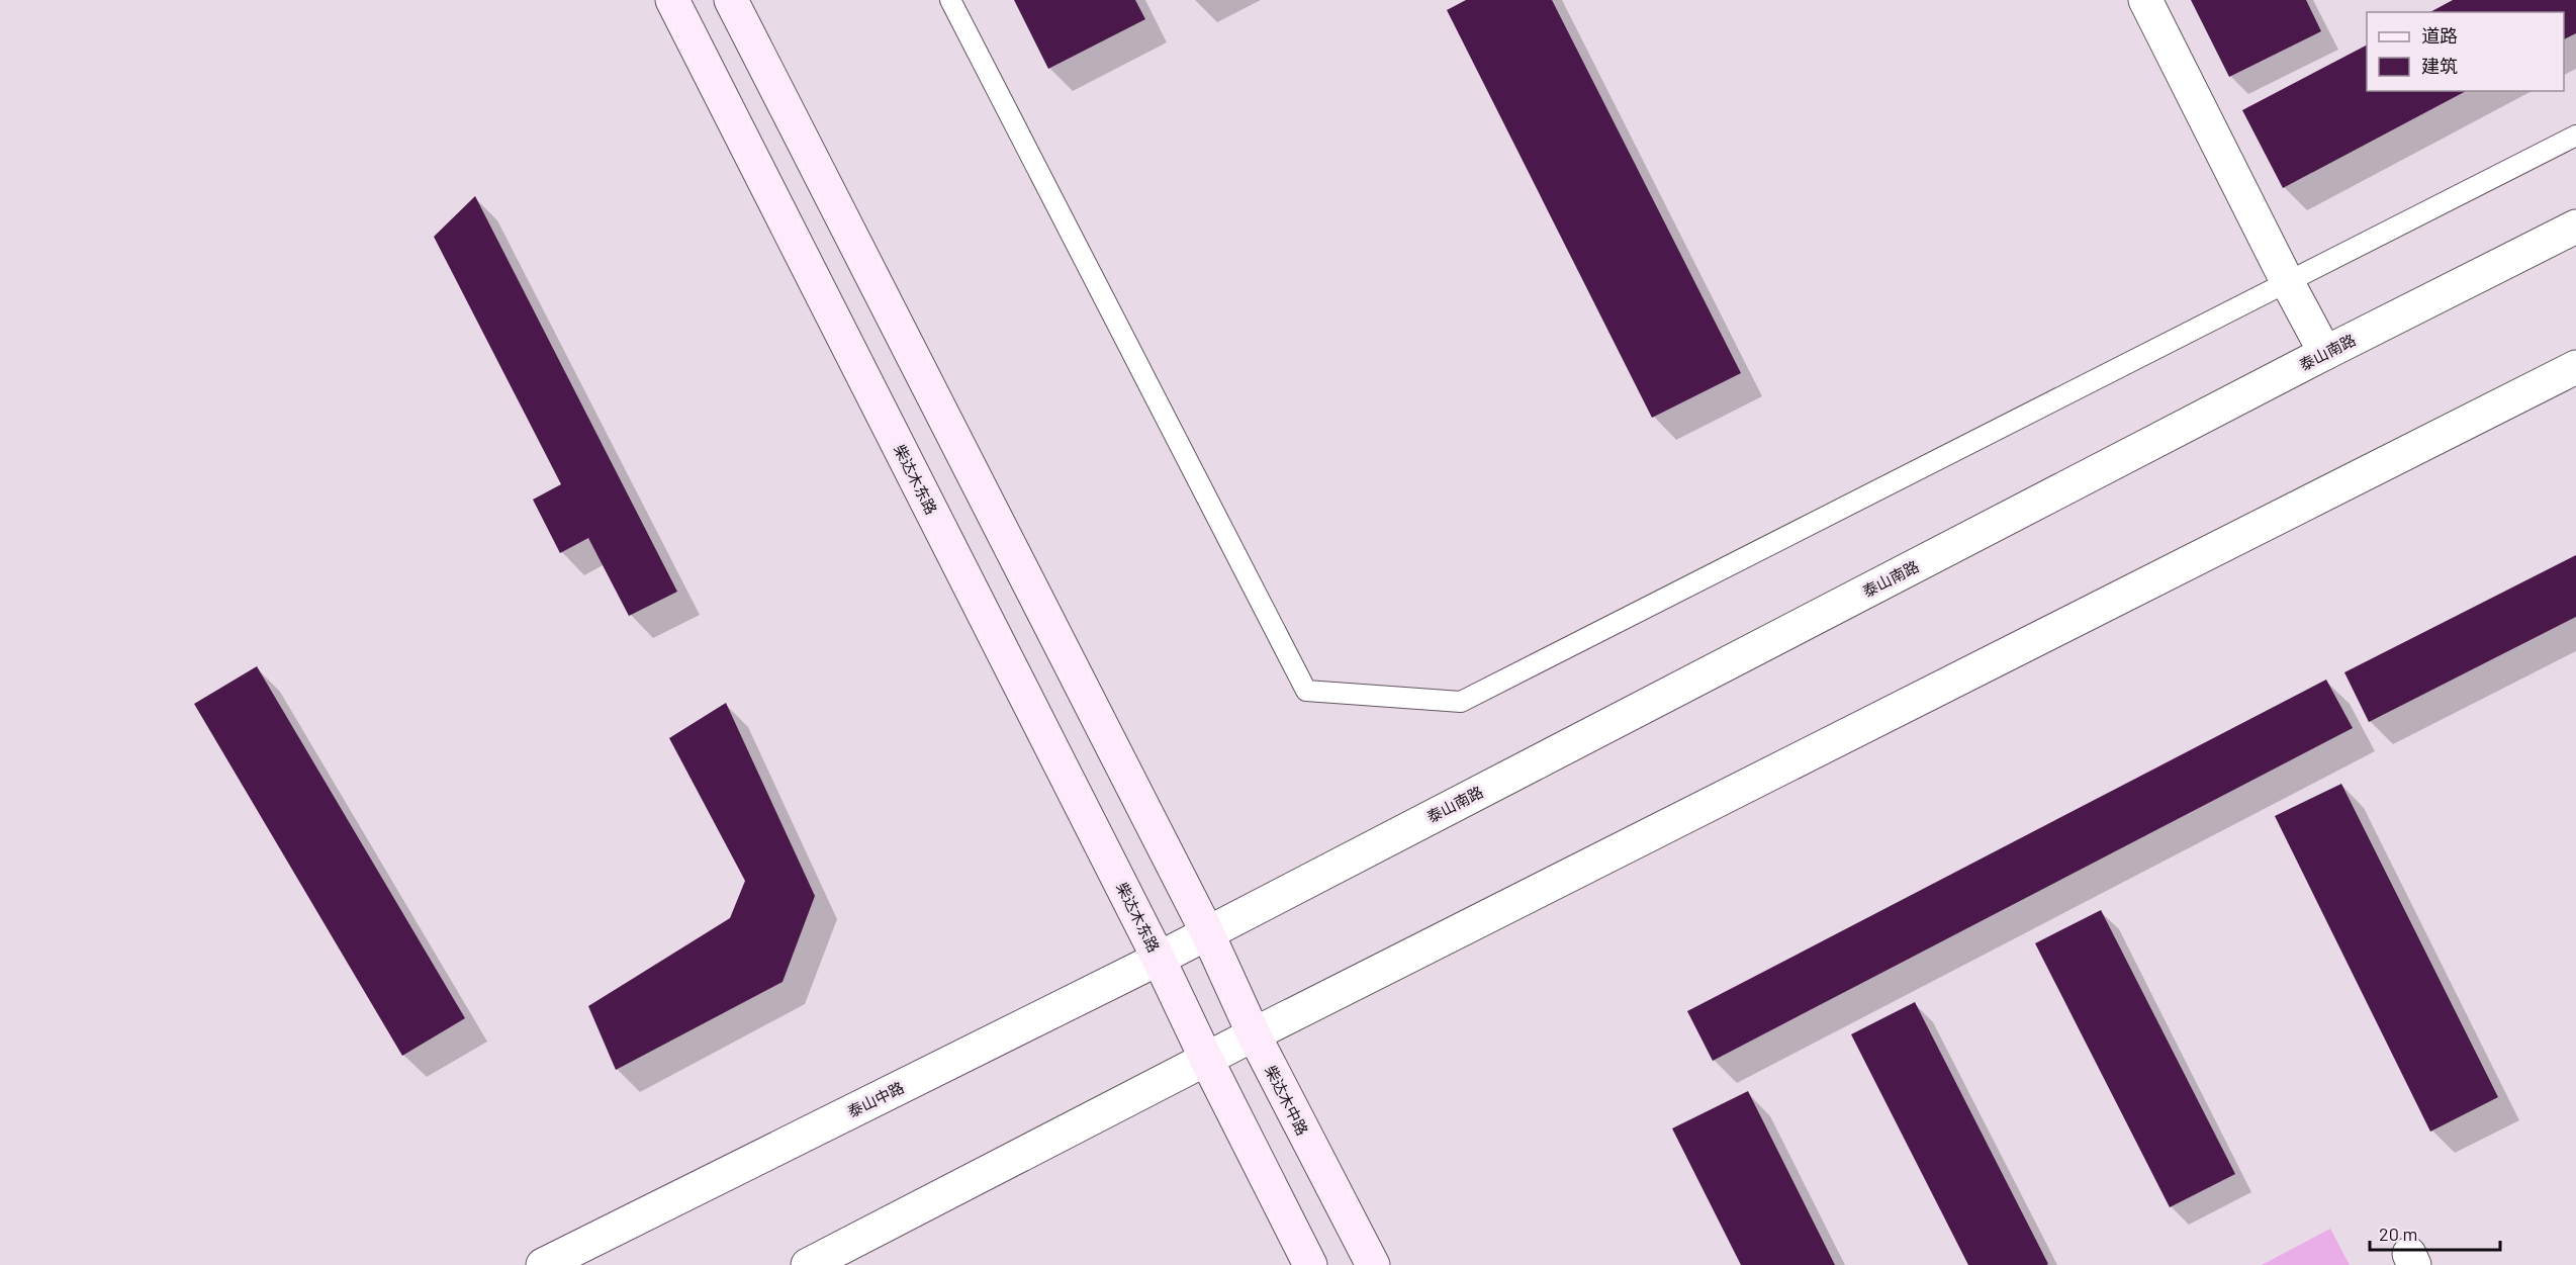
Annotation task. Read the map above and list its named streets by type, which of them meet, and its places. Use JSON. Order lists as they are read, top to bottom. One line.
{"streets":{"main road":["柴达木东路","柴达木中路"],"street":["泰山南路","泰山中路"]},"crossings":[["泰山南路","泰山中路"],["泰山南路","柴达木中路"],["柴达木东路","泰山中路"],["泰山中路","柴达木中路"]],"legend":["道路","建筑"],"scale_bar":"20 m"}
